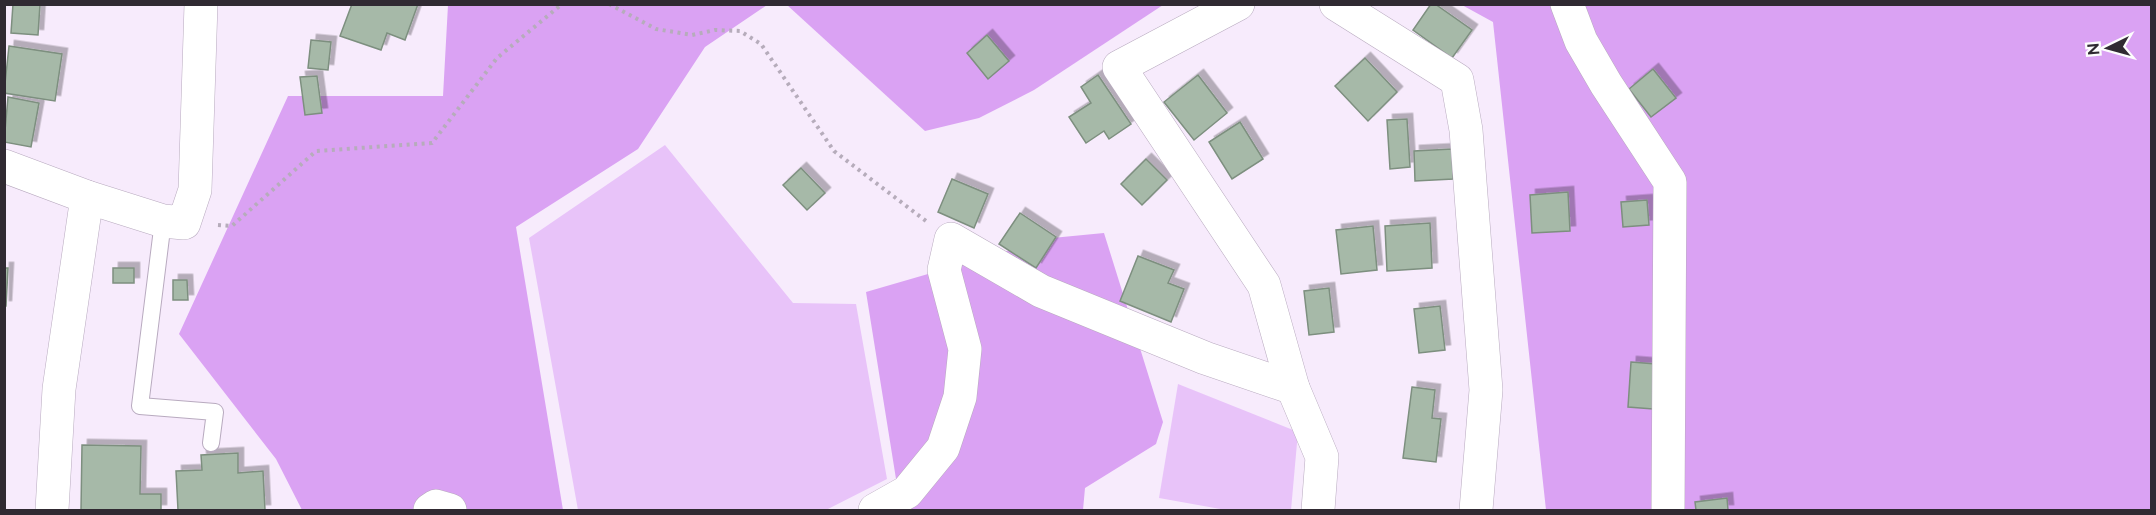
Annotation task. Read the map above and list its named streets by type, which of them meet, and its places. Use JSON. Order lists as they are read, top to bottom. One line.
{"north":"left"}
